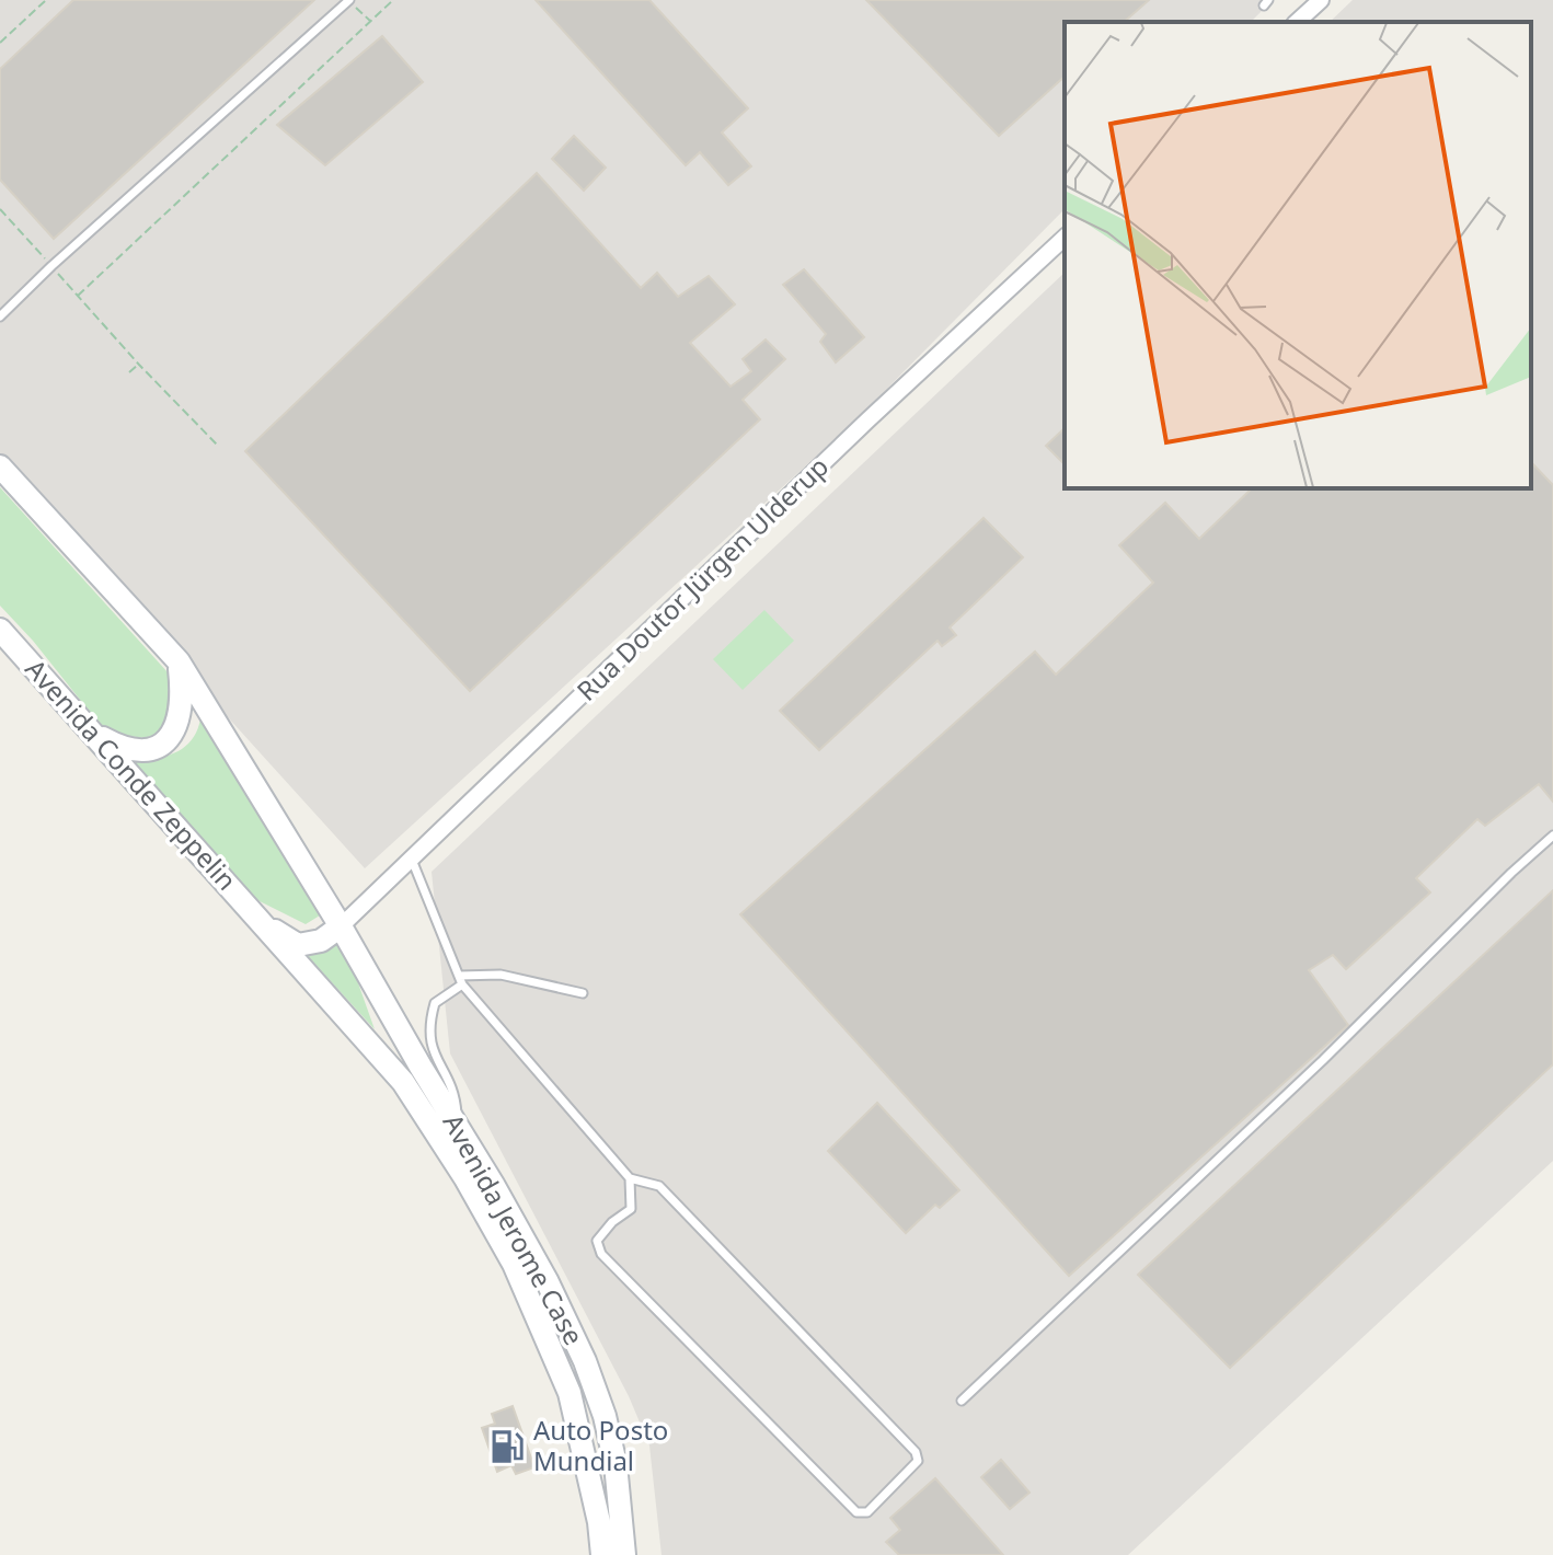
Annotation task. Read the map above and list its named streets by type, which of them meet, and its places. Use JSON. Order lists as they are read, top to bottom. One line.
{"streets":{"main road":["Avenida Conde Zeppelin","Avenida Jerome Case"],"street":["Rua Doutor Jürgen Ulderup"]},"crossings":[["Rua Doutor Jürgen Ulderup","Avenida Jerome Case"],["Avenida Conde Zeppelin","Avenida Jerome Case"]],"places":{"fuel station":["Auto Posto Mundial"]}}
